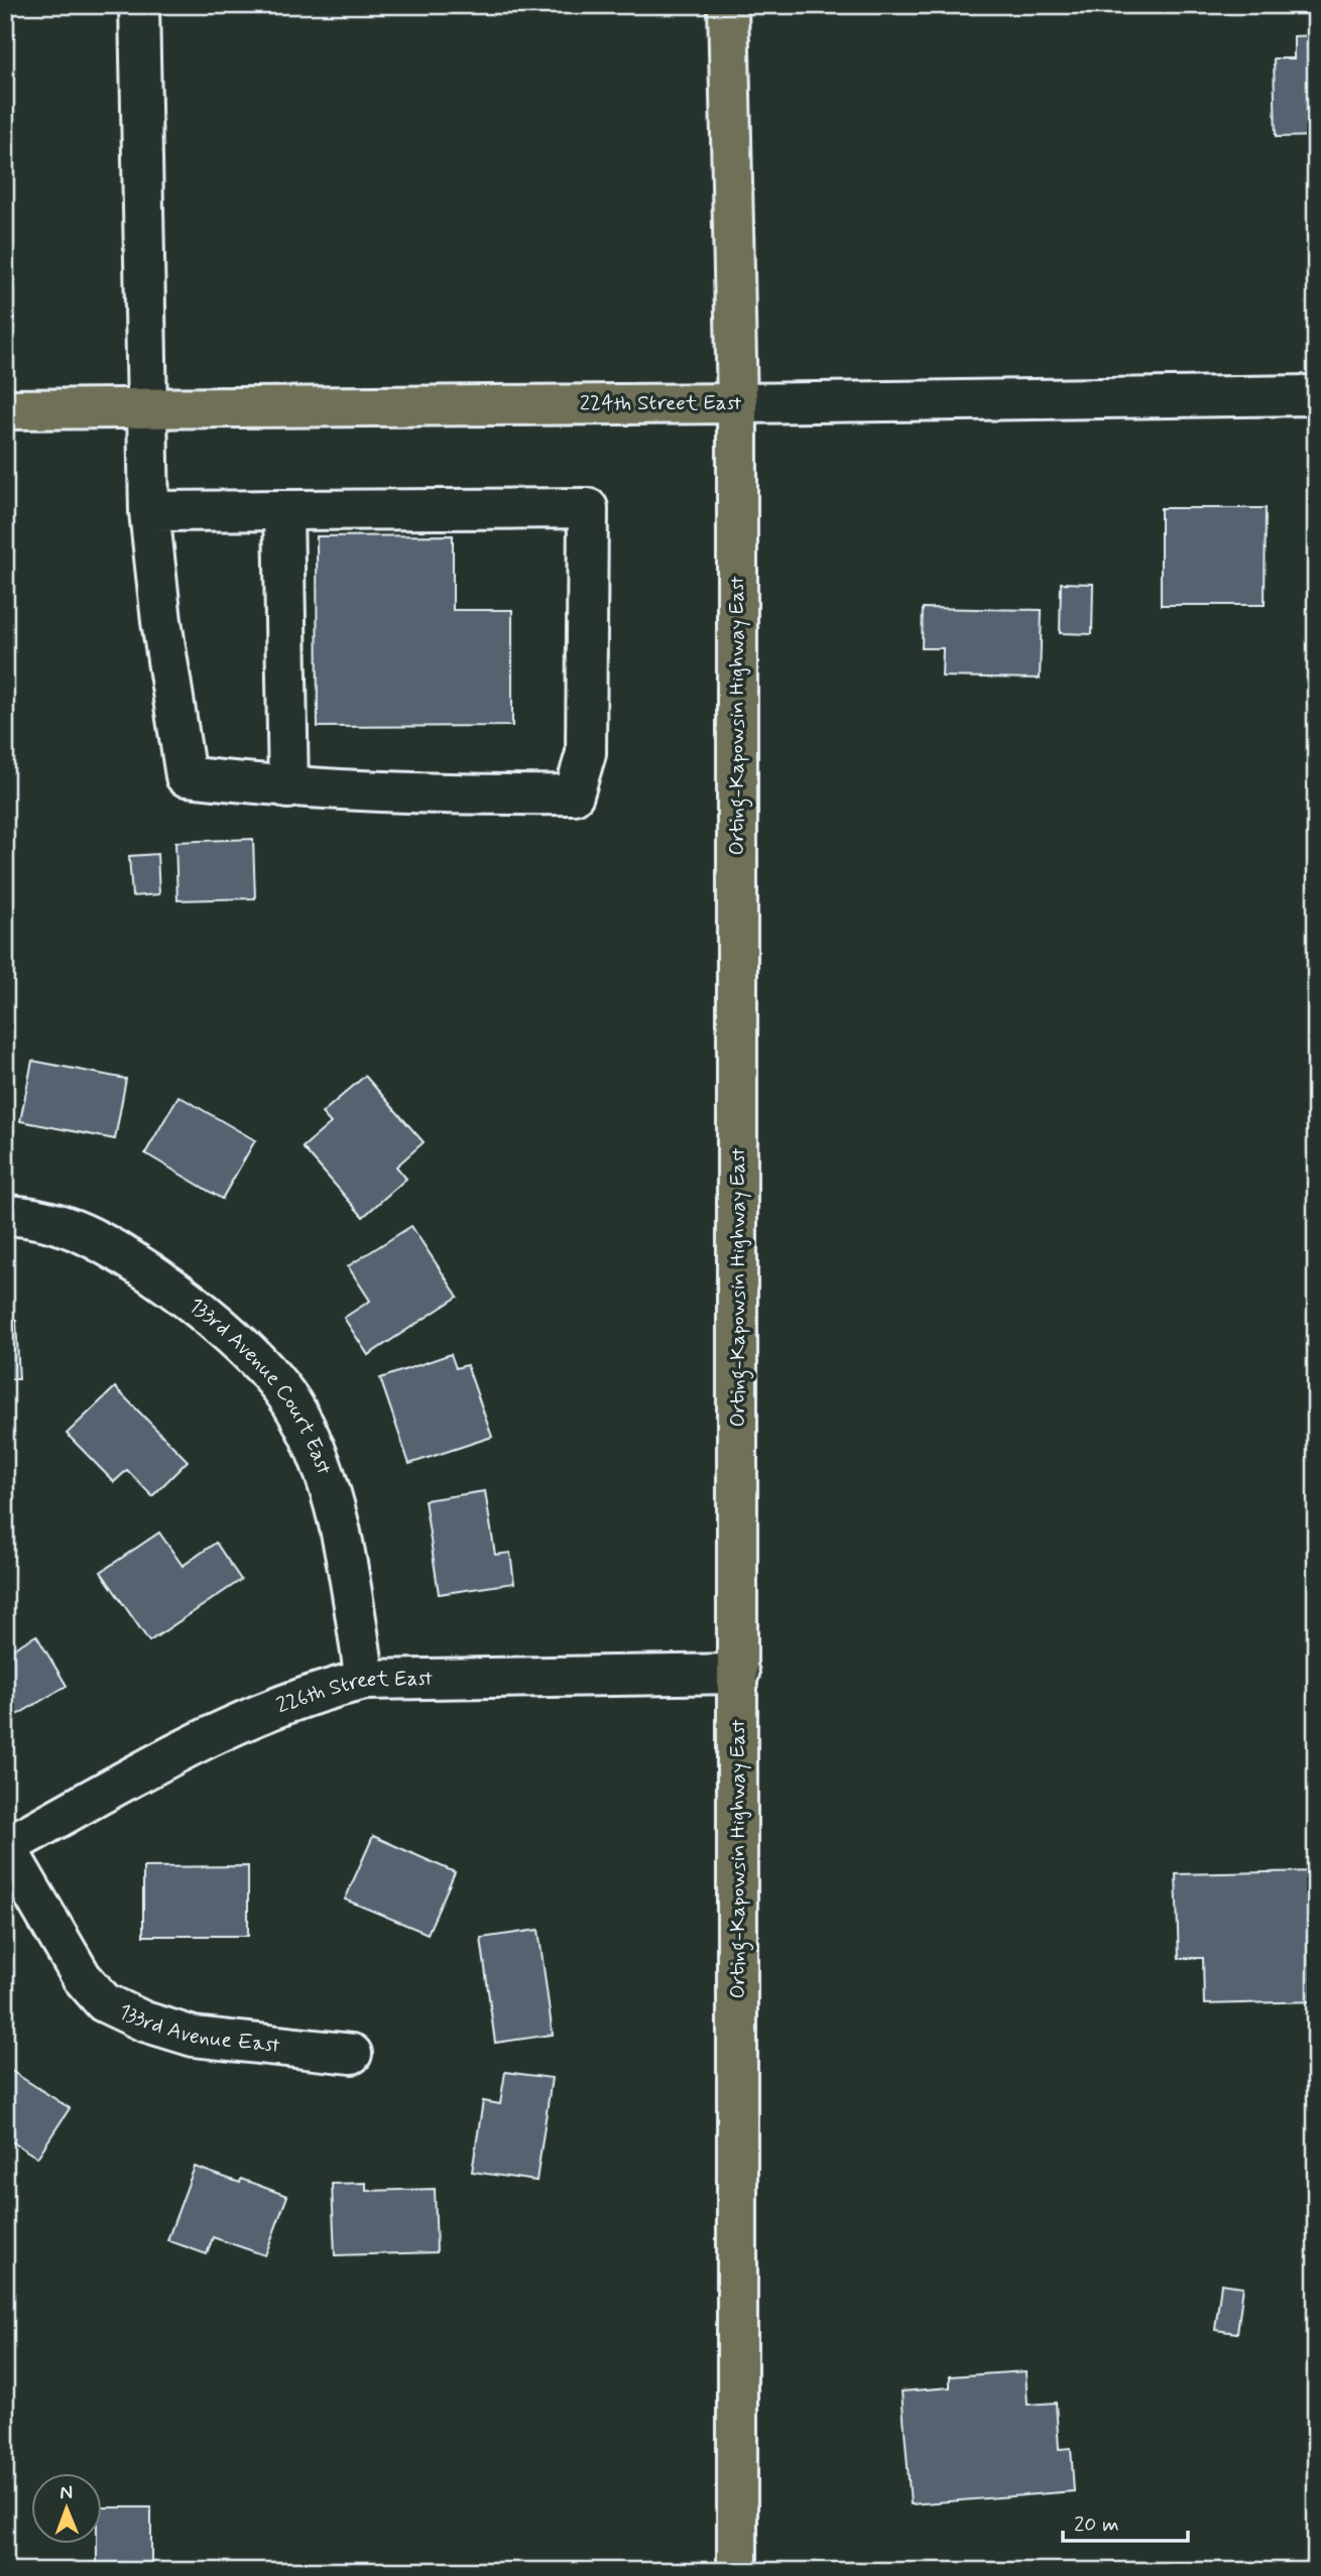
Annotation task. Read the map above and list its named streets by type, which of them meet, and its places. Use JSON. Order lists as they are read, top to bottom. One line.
{"streets":{"main road":["224th Street East","Orting-Kapowsin Highway East"],"street":["133rd Avenue Court East","226th Street East","133rd Avenue East"]},"crossings":[["224th Street East","Orting-Kapowsin Highway East"],["Orting-Kapowsin Highway East","226th Street East"],["133rd Avenue Court East","226th Street East"],["226th Street East","133rd Avenue East"]],"scale_bar":"20 m","north":"top"}
